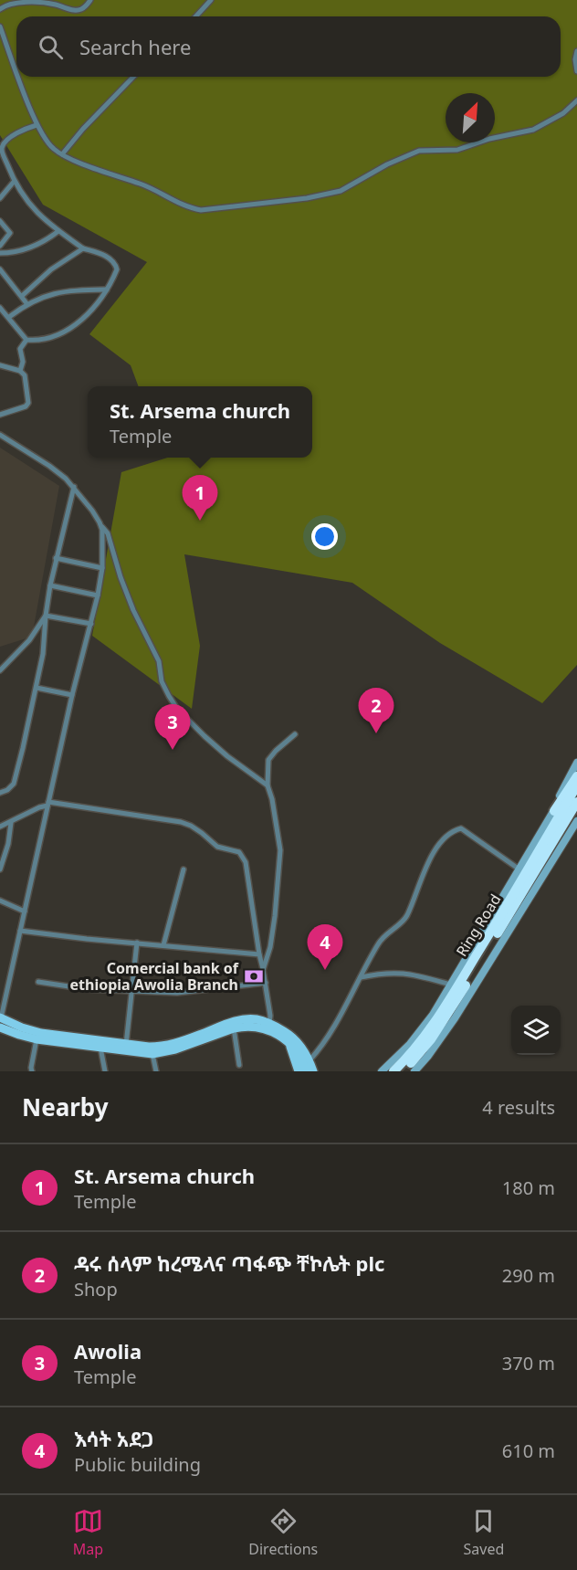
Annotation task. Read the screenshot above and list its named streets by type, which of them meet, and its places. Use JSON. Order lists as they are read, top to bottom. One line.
{"streets":{"highway":["Ring Road"]},"places":{"bank":["Comercial bank of ethiopia Awolia Branch"]},"north":"top right","page":{"search":"Search here","popup":["St. Arsema church","Temple"],"pins":["1","2","3","4"],"heading":["Nearby","4 results"],"list":[{"mark":"1","name":"St. Arsema church","note":"Temple","value":"180 m"},{"mark":"2","name":"ዳሩ ሰላም ከረሜላና ጣፋጭ ቸኮሌት plc","note":"Shop","value":"290 m"},{"mark":"3","name":"Awolia","note":"Temple","value":"370 m"},{"mark":"4","name":"እሳት አደጋ","note":"Public building","value":"610 m"}],"nav":["Map","Directions","Saved"]}}
